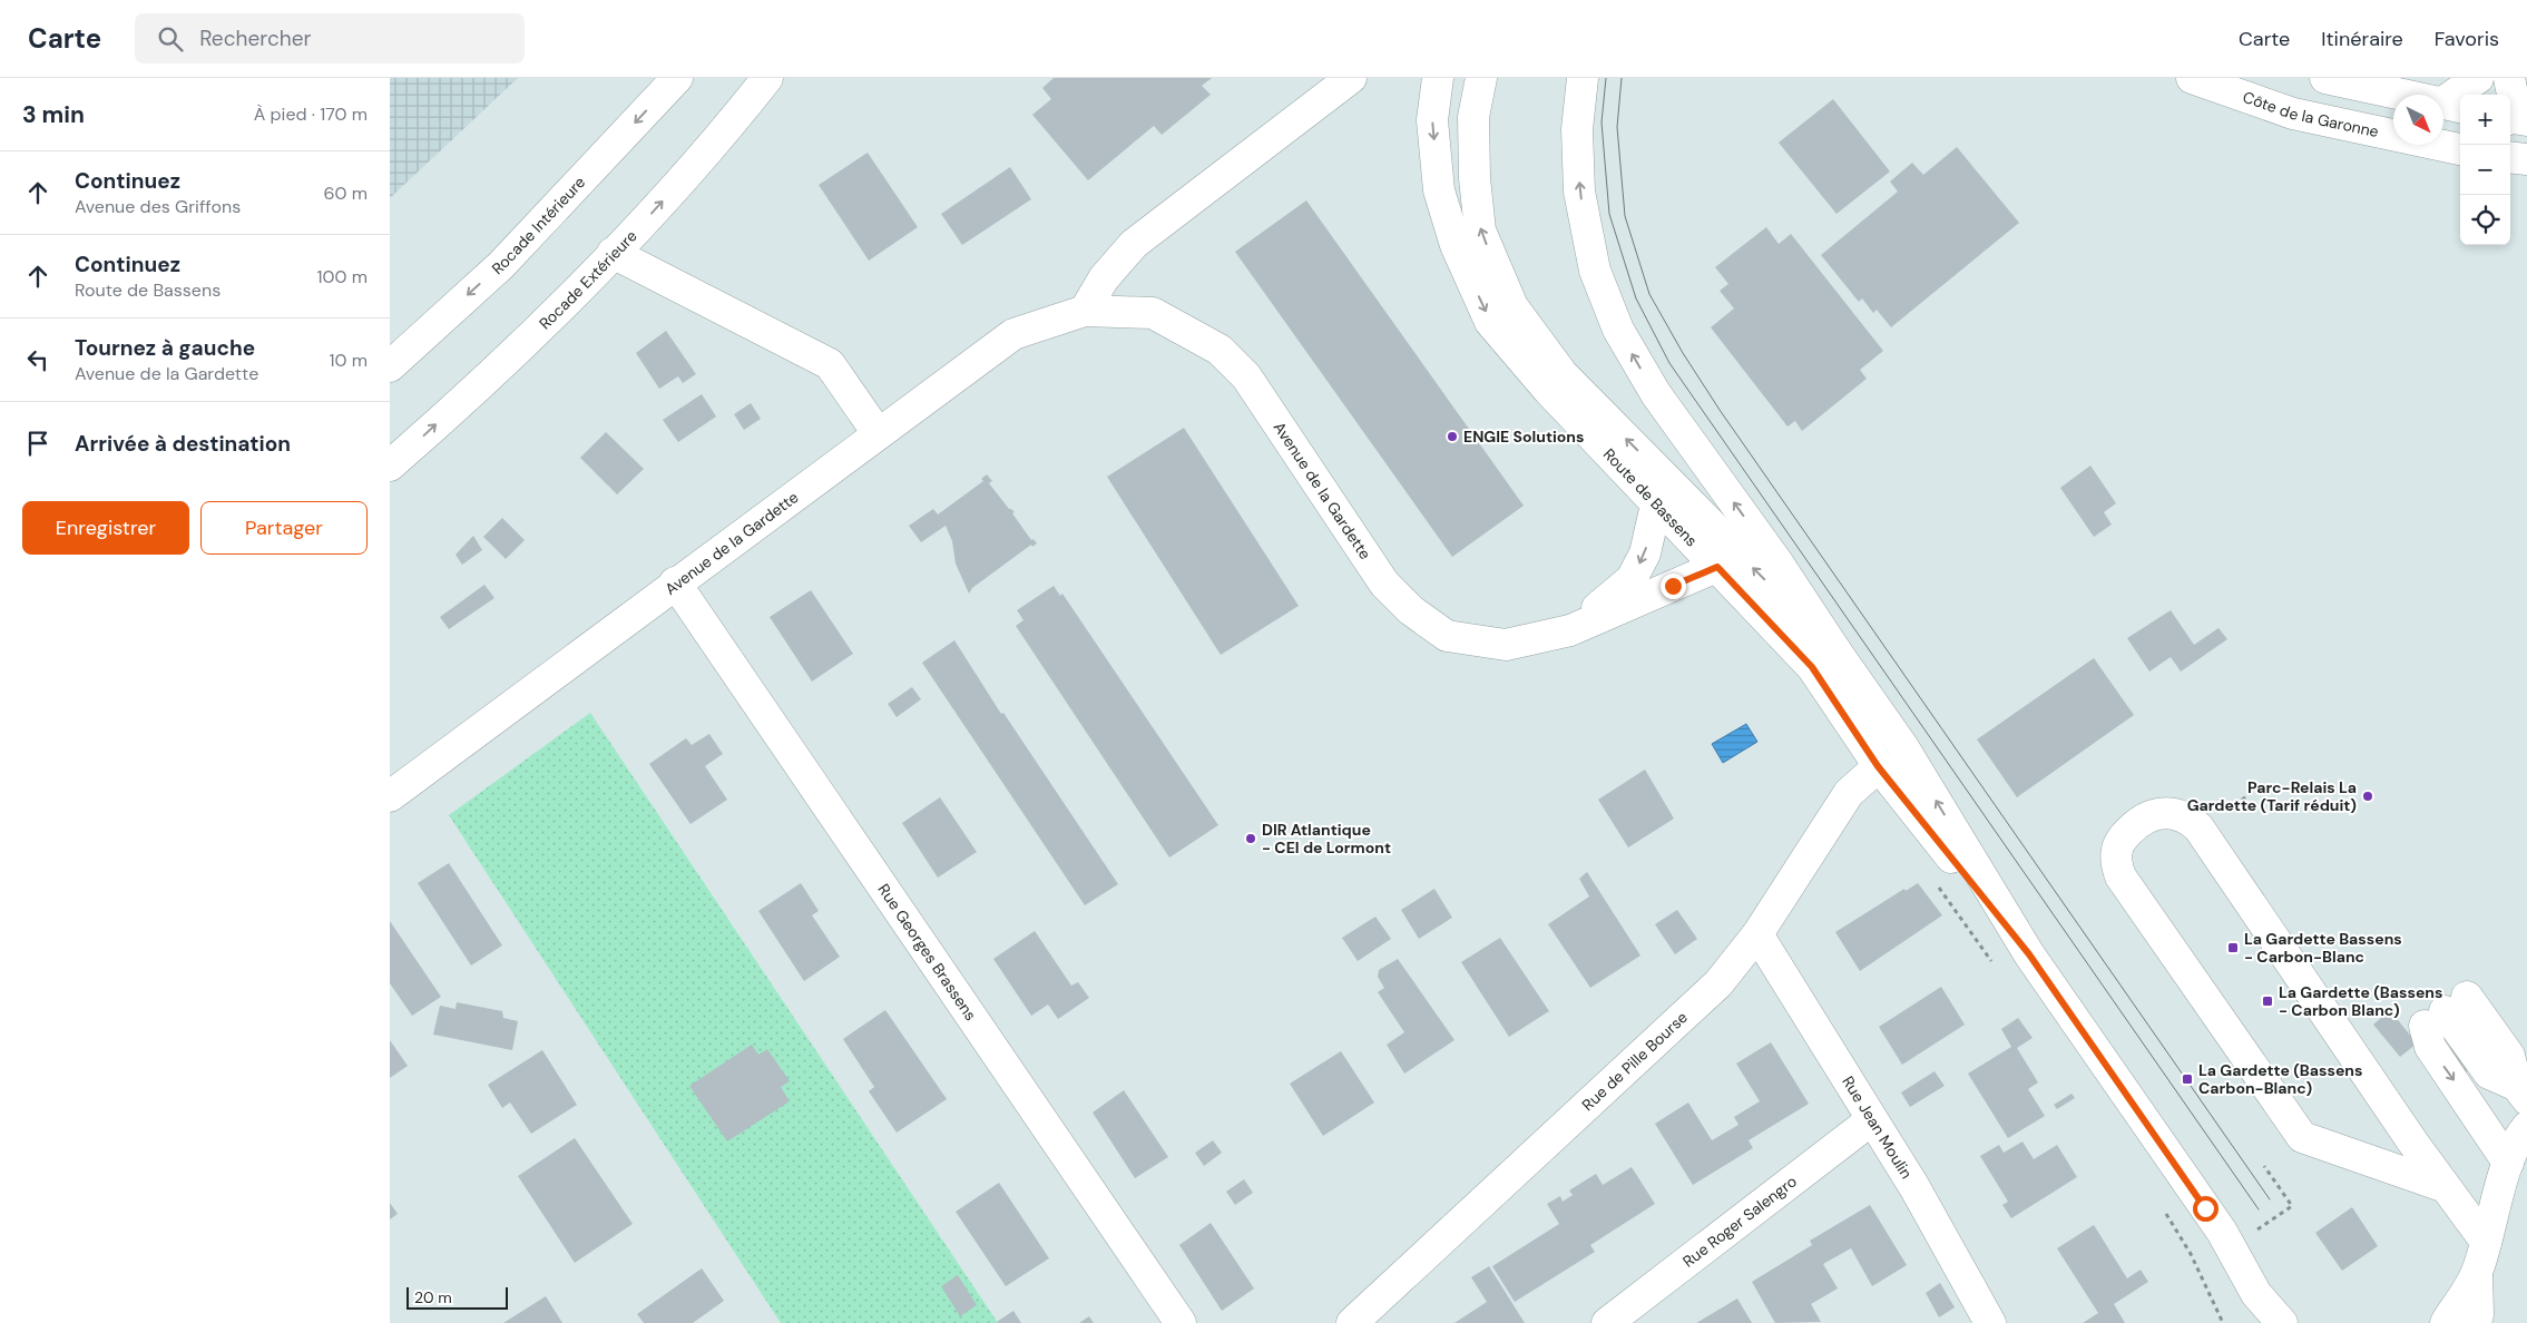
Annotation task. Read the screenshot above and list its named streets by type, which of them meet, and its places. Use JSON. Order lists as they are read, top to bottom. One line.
{"streets":{"main road":["Côte de la Garonne","Rocade Intérieure","Rocade Extérieure","Avenue de la Gardette","Route de Bassens","Rue Georges Brassens","Rue de Pille Bourse","Rue Jean Moulin","Rue Roger Salengro"]},"crossings":[["Avenue de la Gardette","Route de Bassens"],["Avenue de la Gardette","Rue Georges Brassens"],["Route de Bassens","Rue de Pille Bourse"],["Rue de Pille Bourse","Rue Jean Moulin"],["Rue Jean Moulin","Rue Roger Salengro"]],"one_way":["Rocade Intérieure","Rocade Extérieure"],"places":{"other":["ENGIE Solutions","Parc-Relais La Gardette (Tarif réduit)","DIR Atlantique - CEI de Lormont"],"transit":["La Gardette Bassens - Carbon-Blanc","La Gardette (Bassens - Carbon Blanc)","La Gardette (Bassens Carbon-Blanc)"]},"scale_bar":"20 m","north":"bottom right","page":{"header":"Carte","search":"Rechercher","nav":["Carte","Itinéraire","Favoris"],"heading":["3 min","À pied · 170 m"],"map_buttons":["+","−"],"list":[["Continuez","Avenue des Griffons","60 m"],["Continuez","Route de Bassens","100 m"],["Tournez à gauche","Avenue de la Gardette","10 m"],"Arrivée à destination"],"buttons":["Enregistrer","Partager"],"scale":"20 m"}}
